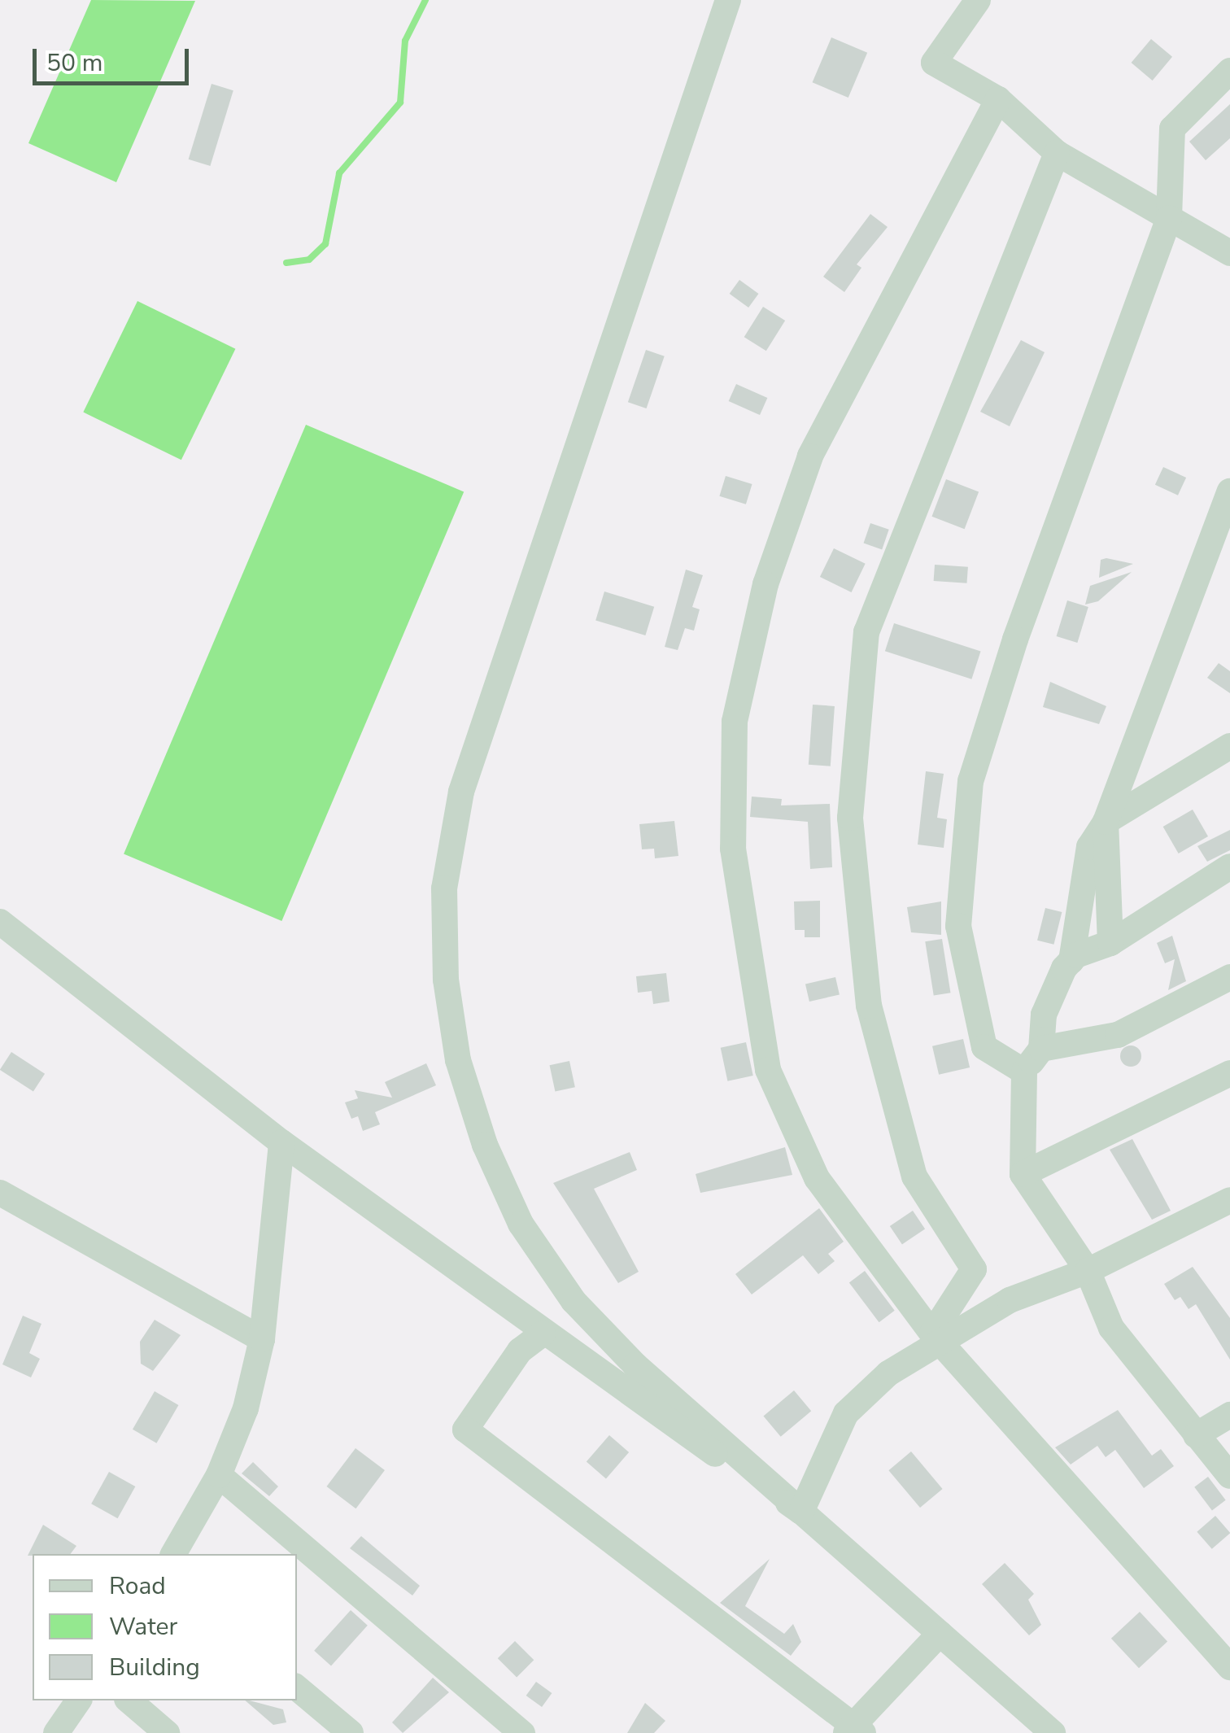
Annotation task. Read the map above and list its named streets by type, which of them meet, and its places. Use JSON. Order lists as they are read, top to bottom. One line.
{"legend":["Road","Water","Building"],"scale_bar":"50 m"}
